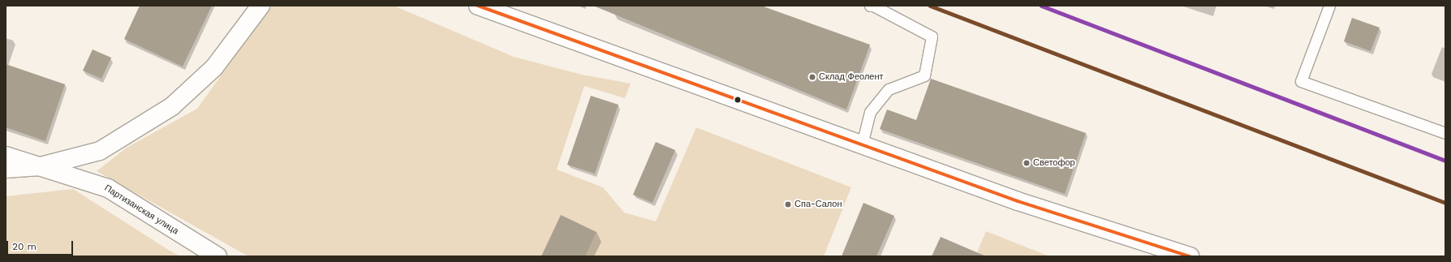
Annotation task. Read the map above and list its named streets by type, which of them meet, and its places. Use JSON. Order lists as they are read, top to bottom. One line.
{"streets":{"street":["Партизанская улица"]},"places":["Склад Феолент","Светофор","Спа-Салон"],"scale_bar":"20 m"}
